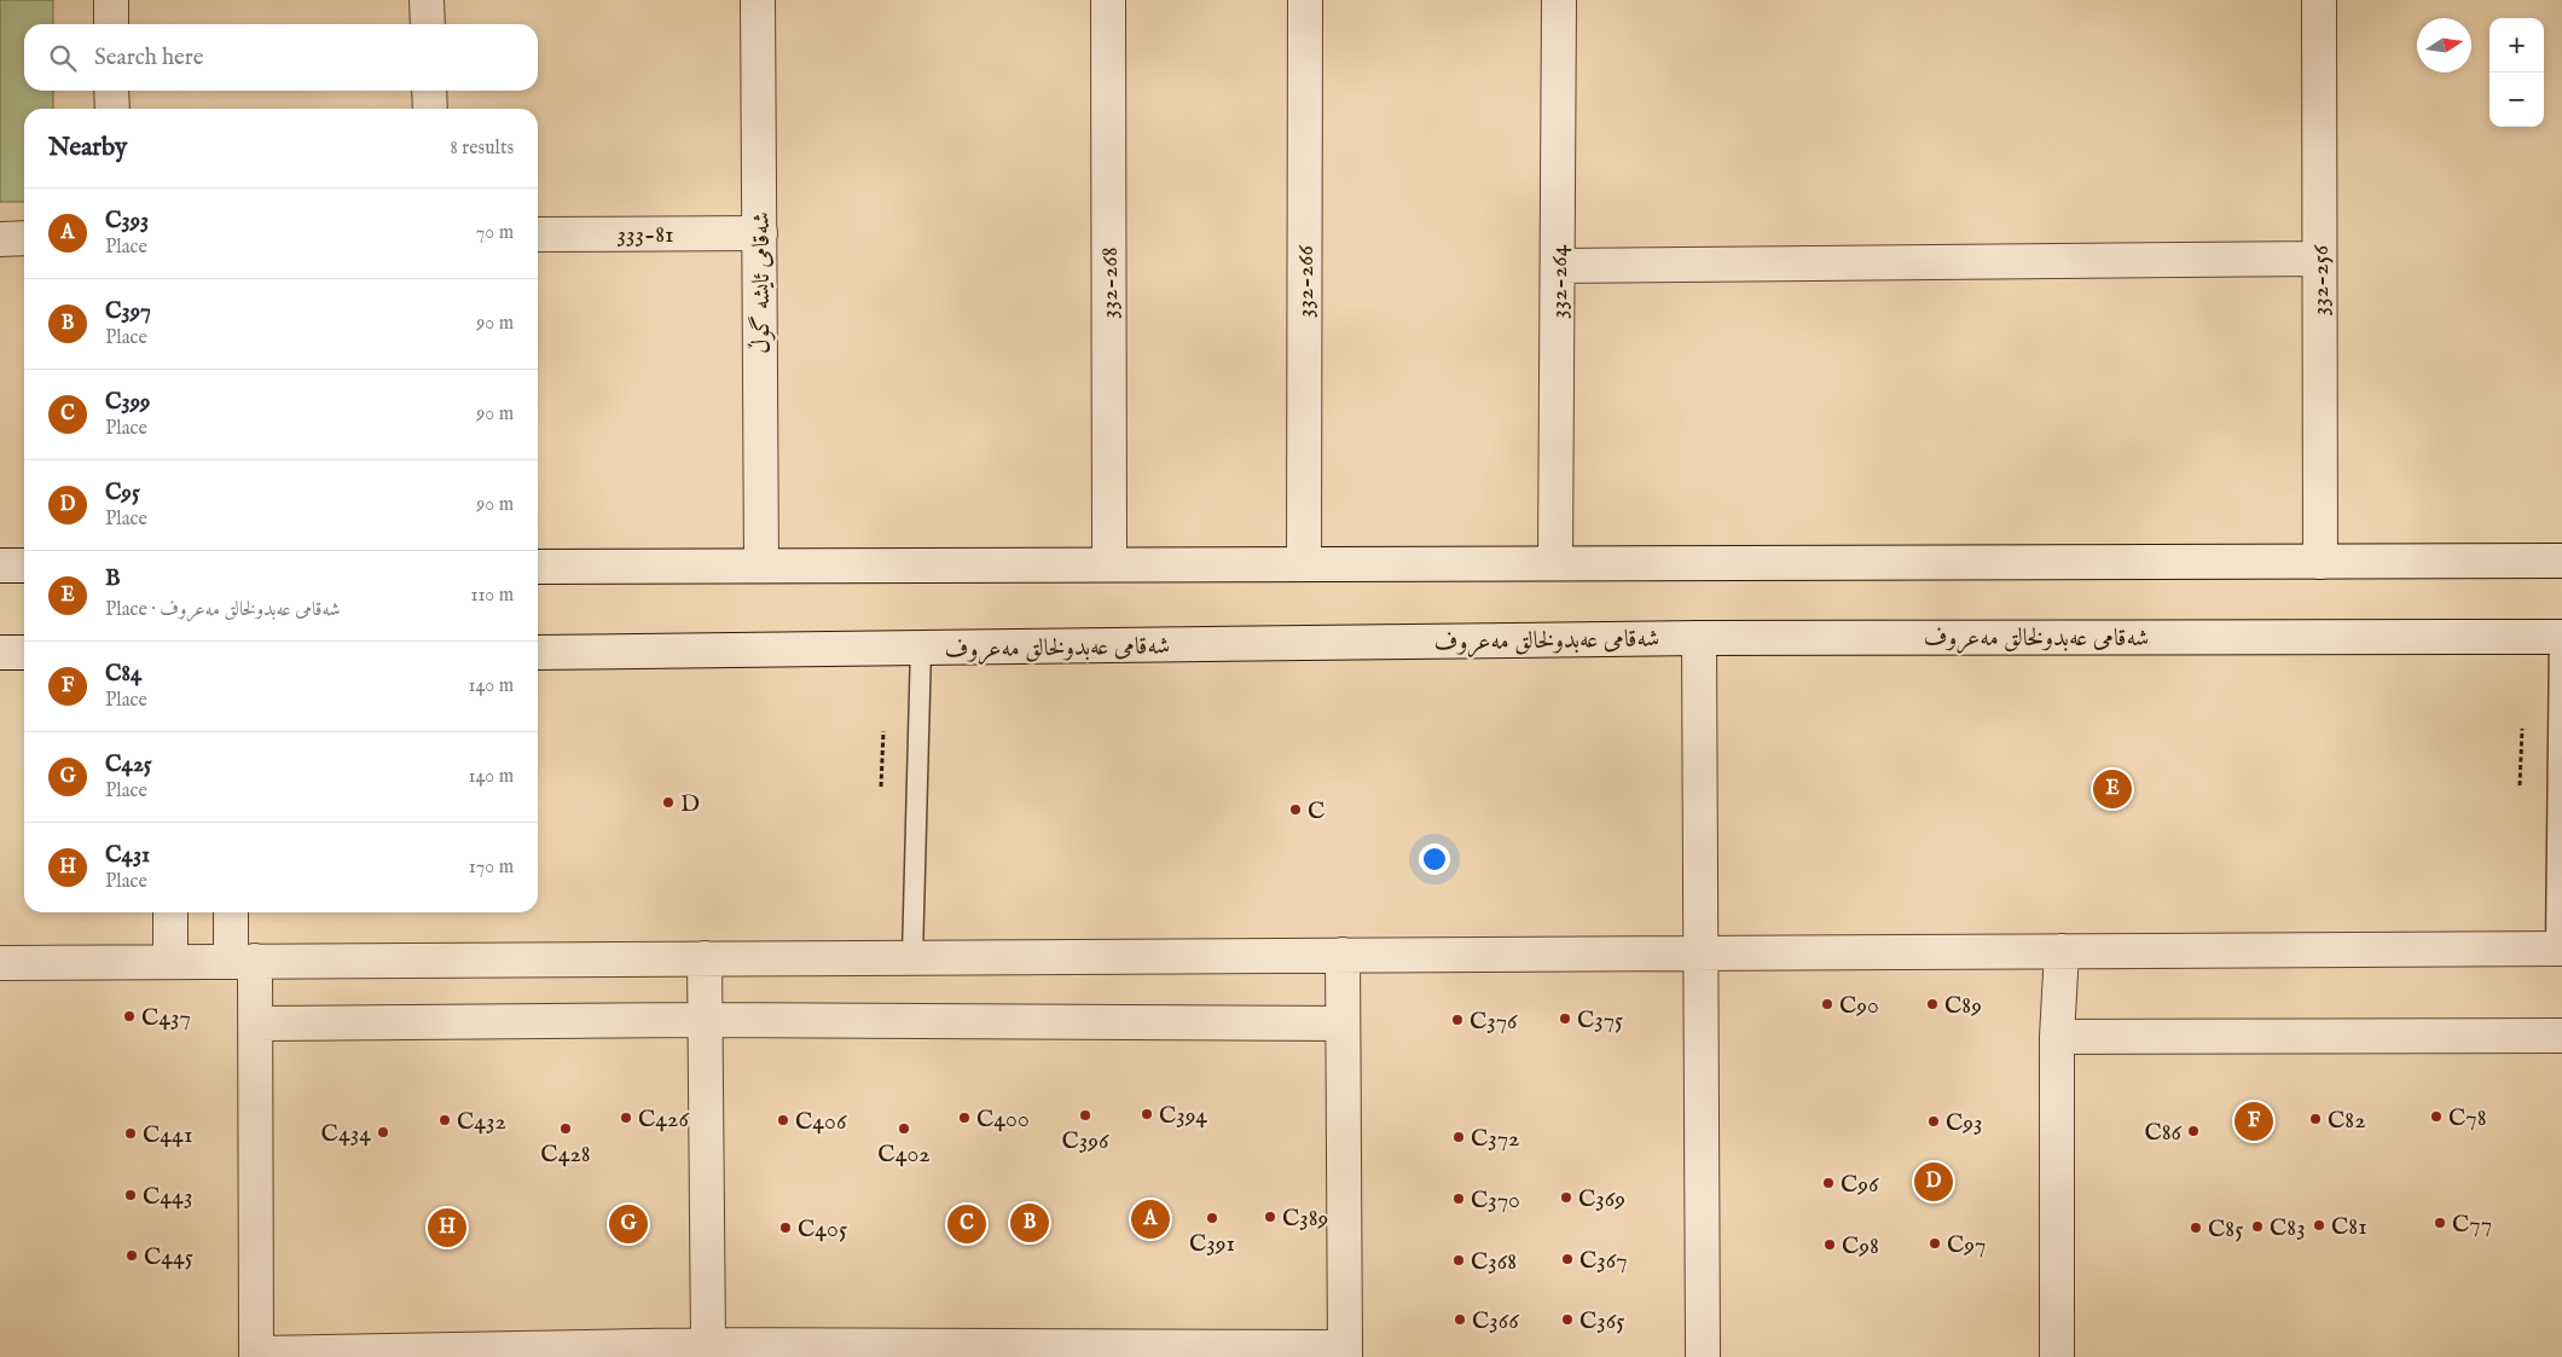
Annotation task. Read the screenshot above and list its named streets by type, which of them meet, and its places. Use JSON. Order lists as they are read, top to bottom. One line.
{"streets":{"street":["333-81","332-256","332-266","332-264","شەقامی ئایشە گوڵ","332-268","شەقامی عەبدولخالق مەعروف"]},"crossings":[["333-81","شەقامی ئایشە گوڵ"]],"places":["D","C","C90","C89","C437","C375","C376","C394","C396","C78","C426","C400","C82","C432","C406","C93","C428","C402","C86","C434","C441","C372","C96","C443","C369","C370","C389","C391","C77","C81","C83","C405","C85","C97","C98","C445","C367","C368","C366","C365"],"north":"right","page":{"map_buttons":["+","−"],"search":"Search here","heading":["Nearby","8 results"],"list":[{"mark":"A","name":"C393","note":"Place","value":"70 m"},{"mark":"B","name":"C397","note":"Place","value":"90 m"},{"mark":"C","name":"C399","note":"Place","value":"90 m"},{"mark":"D","name":"C95","note":"Place","value":"90 m"},{"mark":"E","name":"B","note":"Place · شەقامی عەبدولخالق مەعروف","value":"110 m"},{"mark":"F","name":"C84","note":"Place","value":"140 m"},{"mark":"G","name":"C425","note":"Place","value":"140 m"},{"mark":"H","name":"C431","note":"Place","value":"170 m"}],"pins":["E","F","D","A","B","C","G","H"]}}
